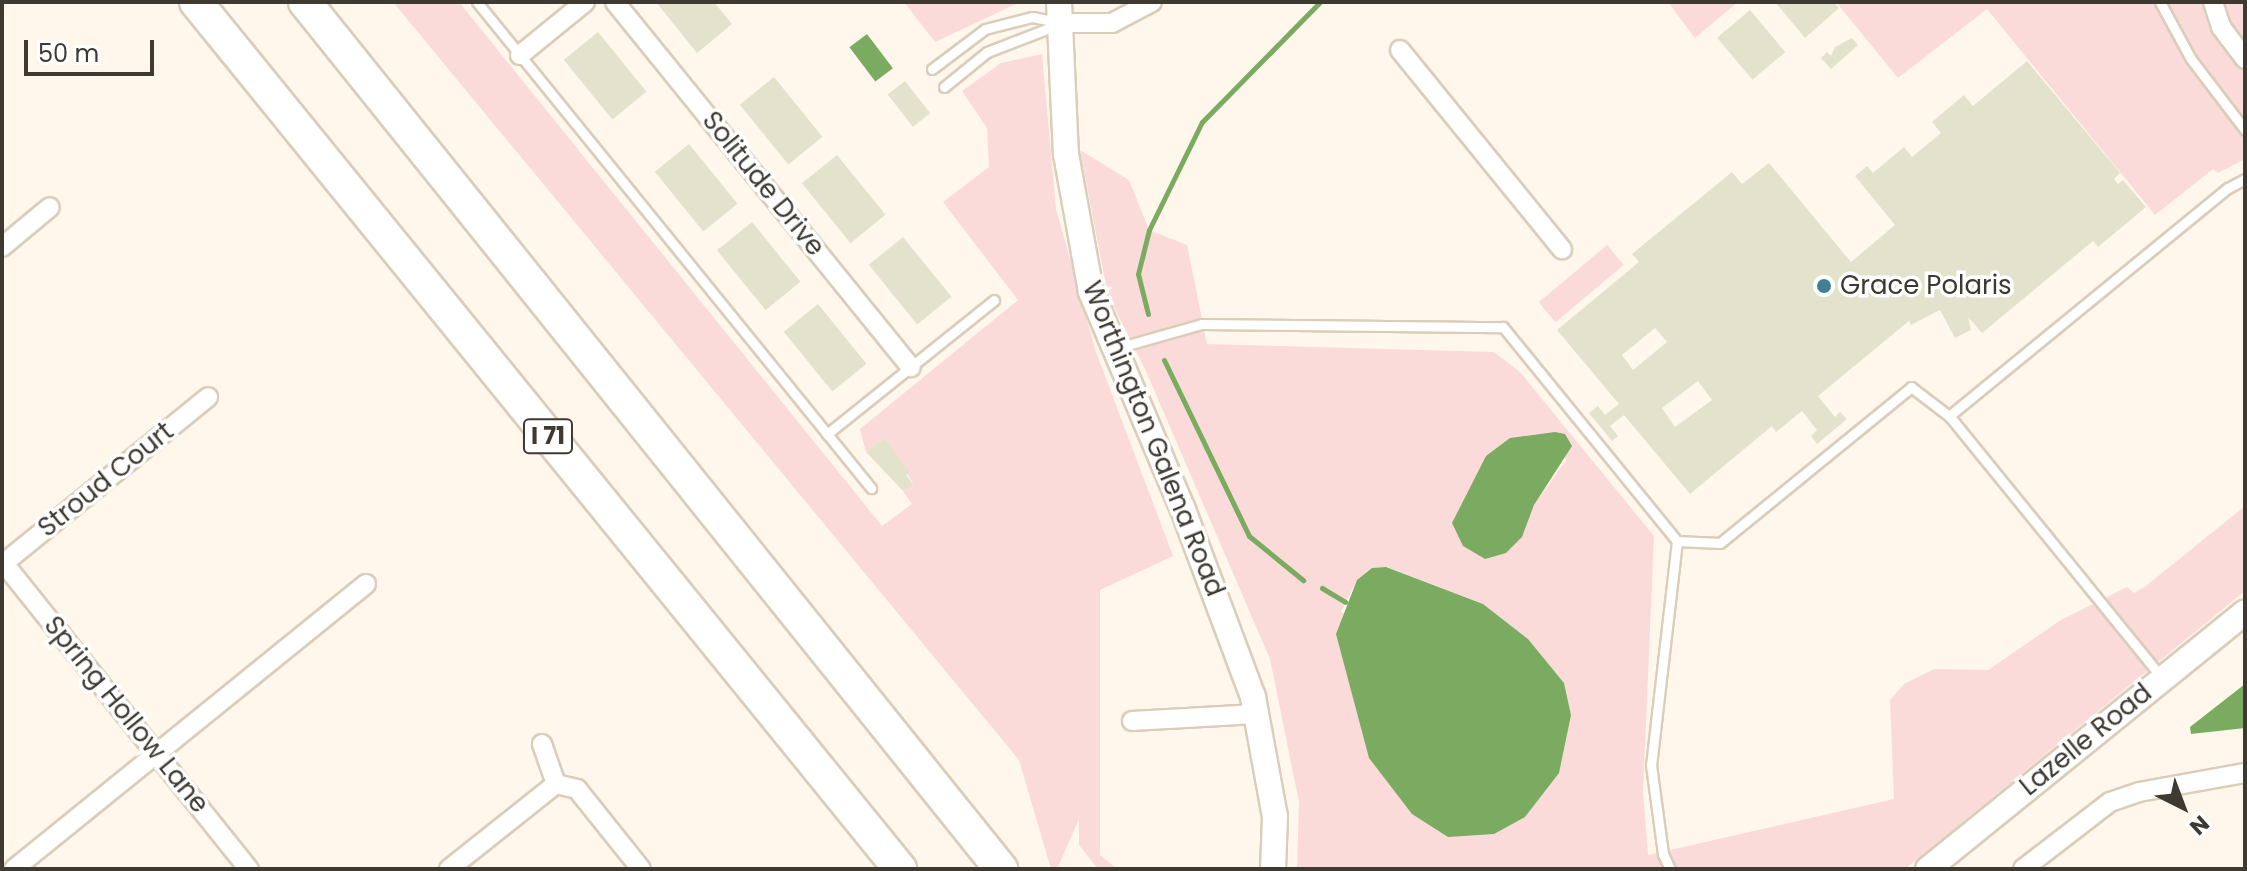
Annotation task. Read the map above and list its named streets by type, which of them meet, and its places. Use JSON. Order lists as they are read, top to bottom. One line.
{"streets":{"highway":["I 71"],"street":["Solitude Drive","Worthington Galena Road","Stroud Court","Spring Hollow Lane","Lazelle Road"]},"crossings":[["Stroud Court","Spring Hollow Lane"]],"places":["Grace Polaris"],"scale_bar":"50 m","north":"bottom right"}
